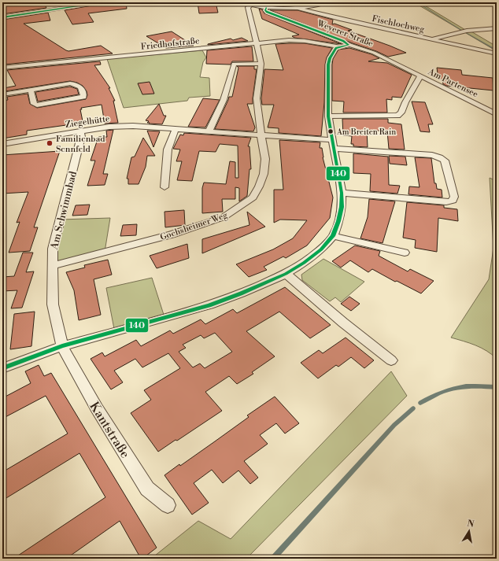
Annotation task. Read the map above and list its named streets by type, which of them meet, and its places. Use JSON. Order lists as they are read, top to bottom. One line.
{"streets":{"street":["Fischlochweg","Weyerer Straße","Friedhofstraße","Am Partensee","Ziegelhütte","Am Schwimmbad","Gochsheimer Weg","Kantstraße"]},"crossings":[["Weyerer Straße","Am Partensee"],["Friedhofstraße","Gochsheimer Weg"],["Ziegelhütte","Am Schwimmbad"],["Ziegelhütte","Gochsheimer Weg"],["Am Schwimmbad","Gochsheimer Weg"],["Am Schwimmbad","Kantstraße"]],"places":["Am Breiten Rain","Familienbad Sennfeld"],"lines":["transit line 140"],"north":"top"}
